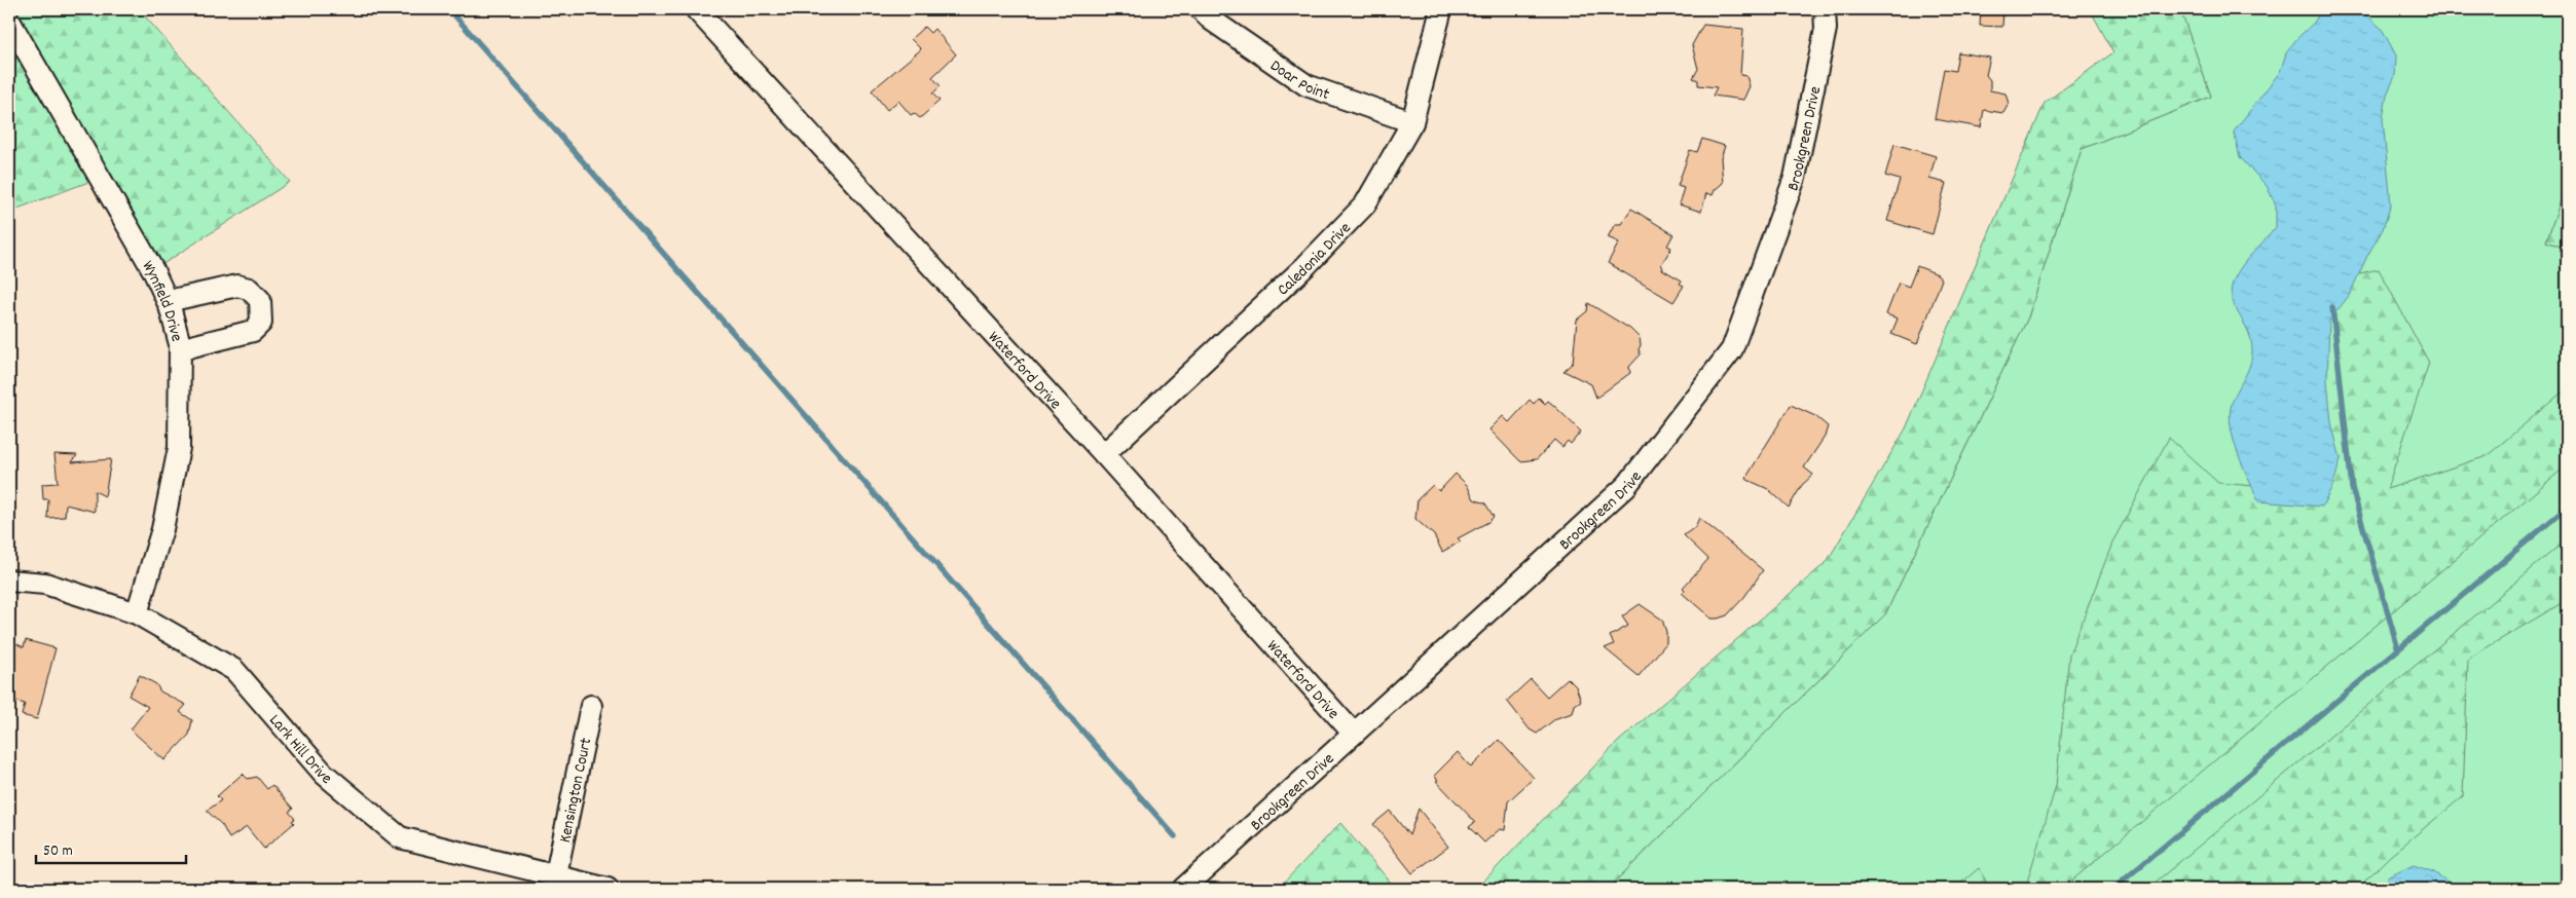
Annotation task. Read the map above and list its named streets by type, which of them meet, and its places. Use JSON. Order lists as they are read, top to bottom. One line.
{"streets":{"street":["Doar Point","Brookgreen Drive","Caledonia Drive","Wynfield Drive","Waterford Drive","Lark Hill Drive","Kensington Court"]},"crossings":[["Doar Point","Caledonia Drive"],["Brookgreen Drive","Waterford Drive"],["Caledonia Drive","Waterford Drive"],["Wynfield Drive","Lark Hill Drive"],["Lark Hill Drive","Kensington Court"]],"scale_bar":"50 m"}
